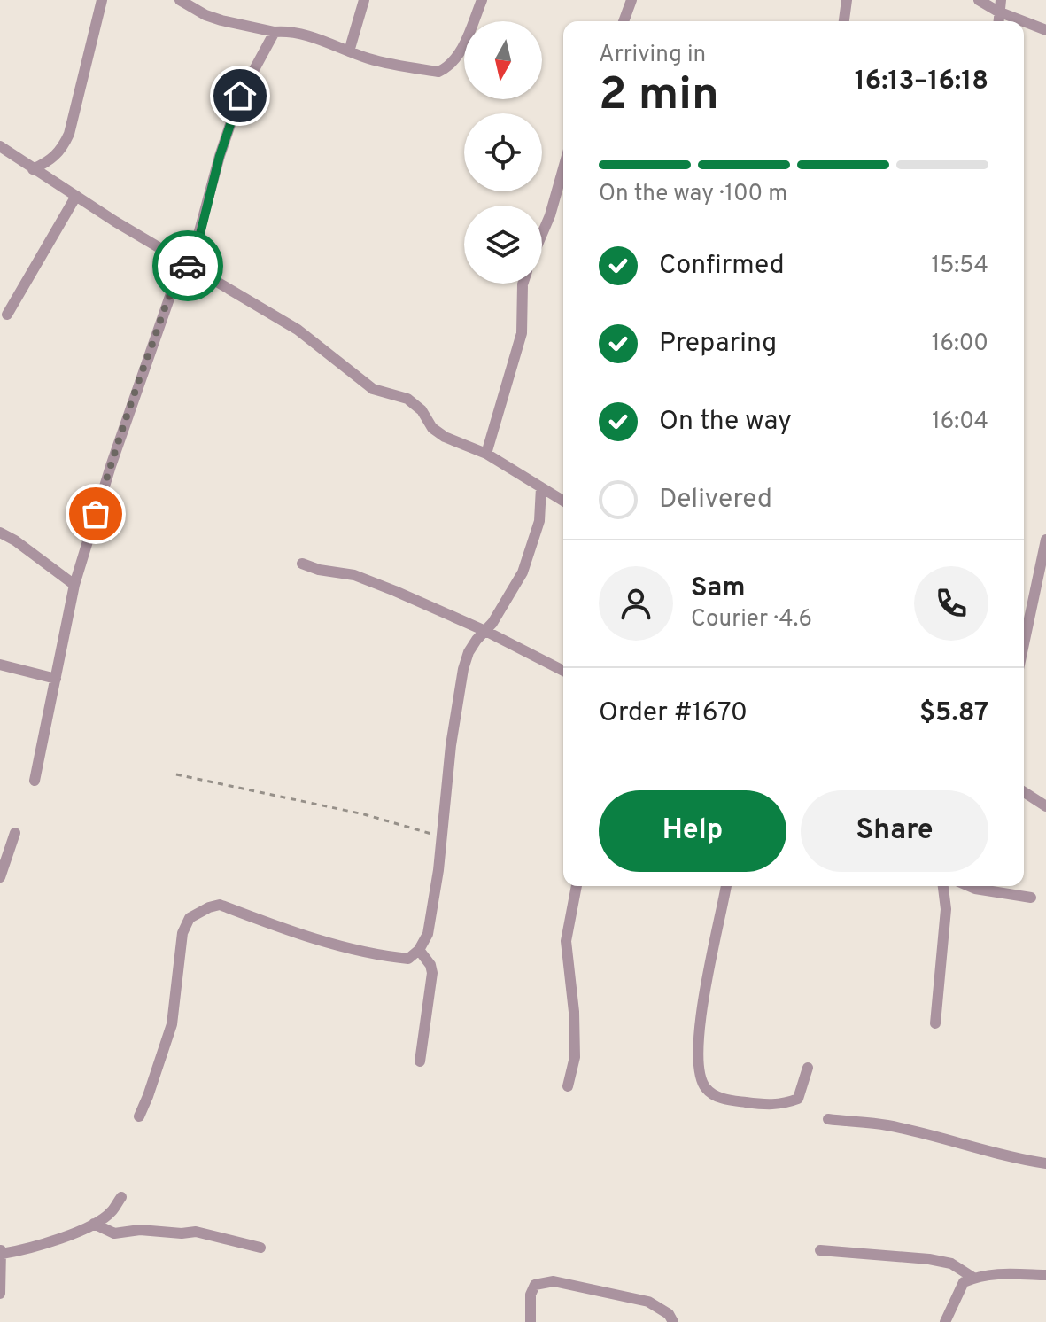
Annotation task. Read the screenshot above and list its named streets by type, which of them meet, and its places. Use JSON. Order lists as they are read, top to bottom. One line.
{"north":"bottom","page":{"heading":["2 min","Arriving in","16:13–16:18"],"panel":["Sam","Courier · 4.6","Order #1670","$5.87"],"bar":"On the way · 100 m","list":[["Confirmed","15:54"],["Preparing","16:00"],["On the way","16:04"],"Delivered"],"buttons":["Help","Share"]}}
